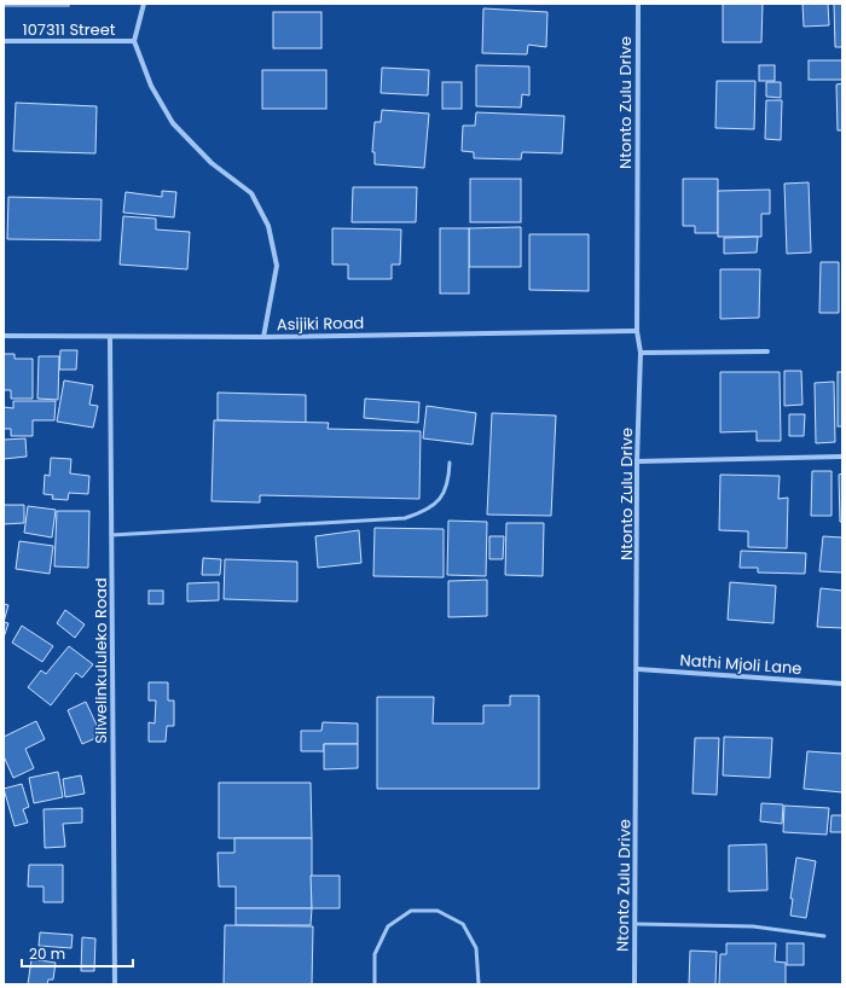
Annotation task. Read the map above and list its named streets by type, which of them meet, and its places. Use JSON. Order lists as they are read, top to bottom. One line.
{"streets":{"street":["107311 Street","Ntonto Zulu Drive","Asijiki Road","Silwelinkululeko Road","Nathi Mjoli Lane"]},"crossings":[["Ntonto Zulu Drive","Asijiki Road"],["Ntonto Zulu Drive","Nathi Mjoli Lane"],["Asijiki Road","Silwelinkululeko Road"]],"scale_bar":"20 m"}
